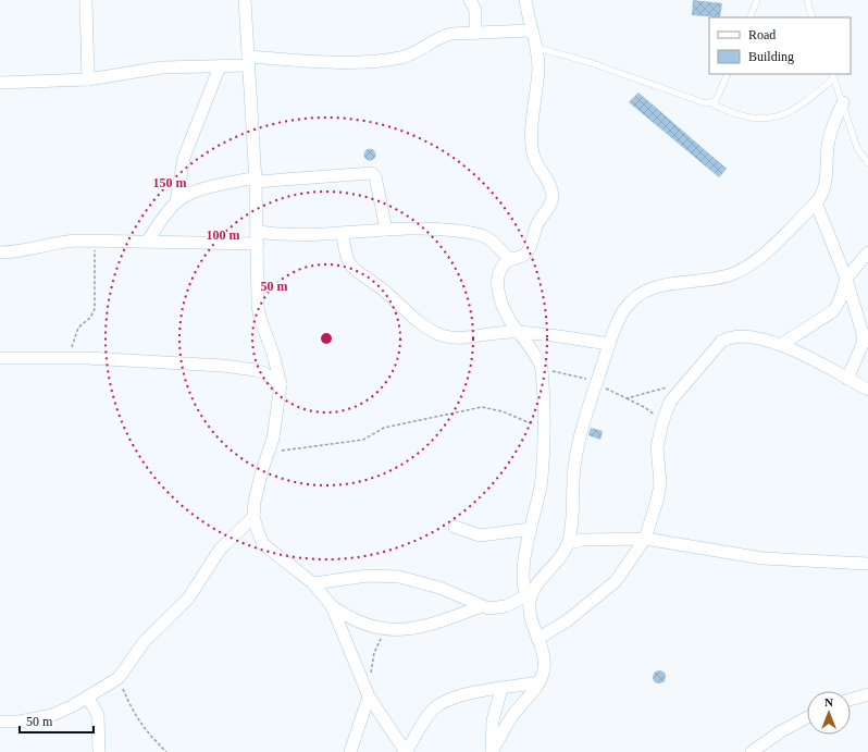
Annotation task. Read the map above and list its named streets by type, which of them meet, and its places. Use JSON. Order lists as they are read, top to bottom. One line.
{"legend":["Road","Building"],"scale_bar":"50 m","north":"top","rings":["150 m","100 m","50 m"]}
